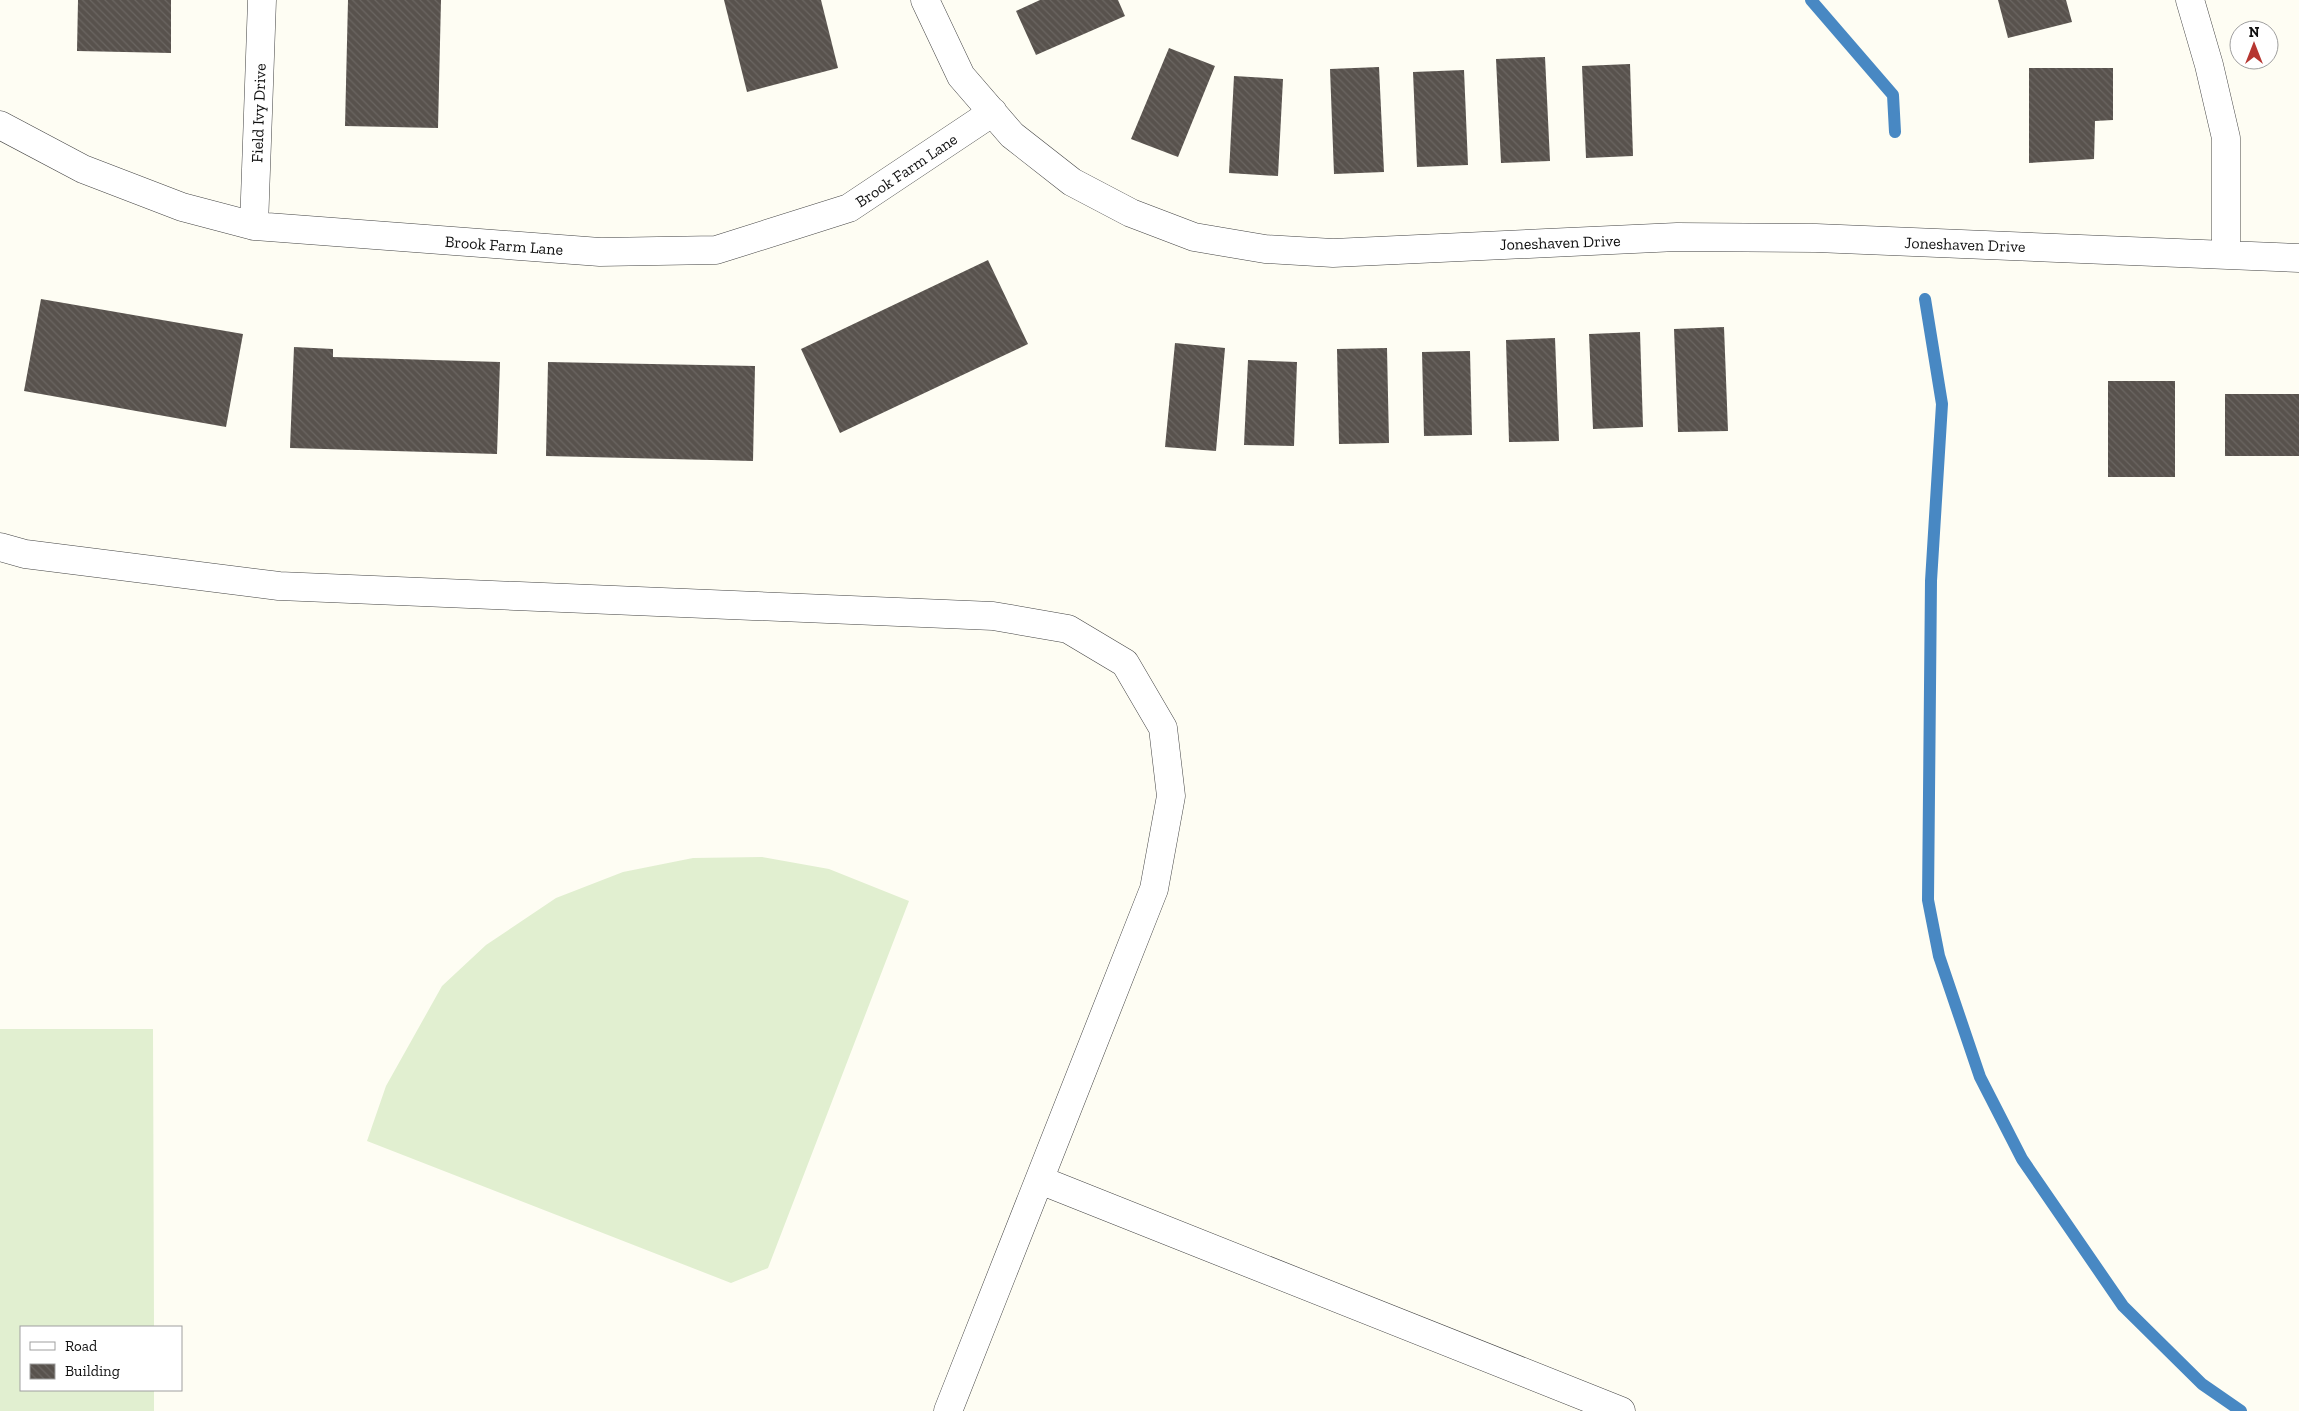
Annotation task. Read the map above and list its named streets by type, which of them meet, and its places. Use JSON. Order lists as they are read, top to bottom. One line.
{"streets":{"street":["Field Ivy Drive","Brook Farm Lane","Joneshaven Drive"]},"crossings":[["Field Ivy Drive","Brook Farm Lane"],["Brook Farm Lane","Joneshaven Drive"]],"legend":["Road","Building"],"north":"top"}
